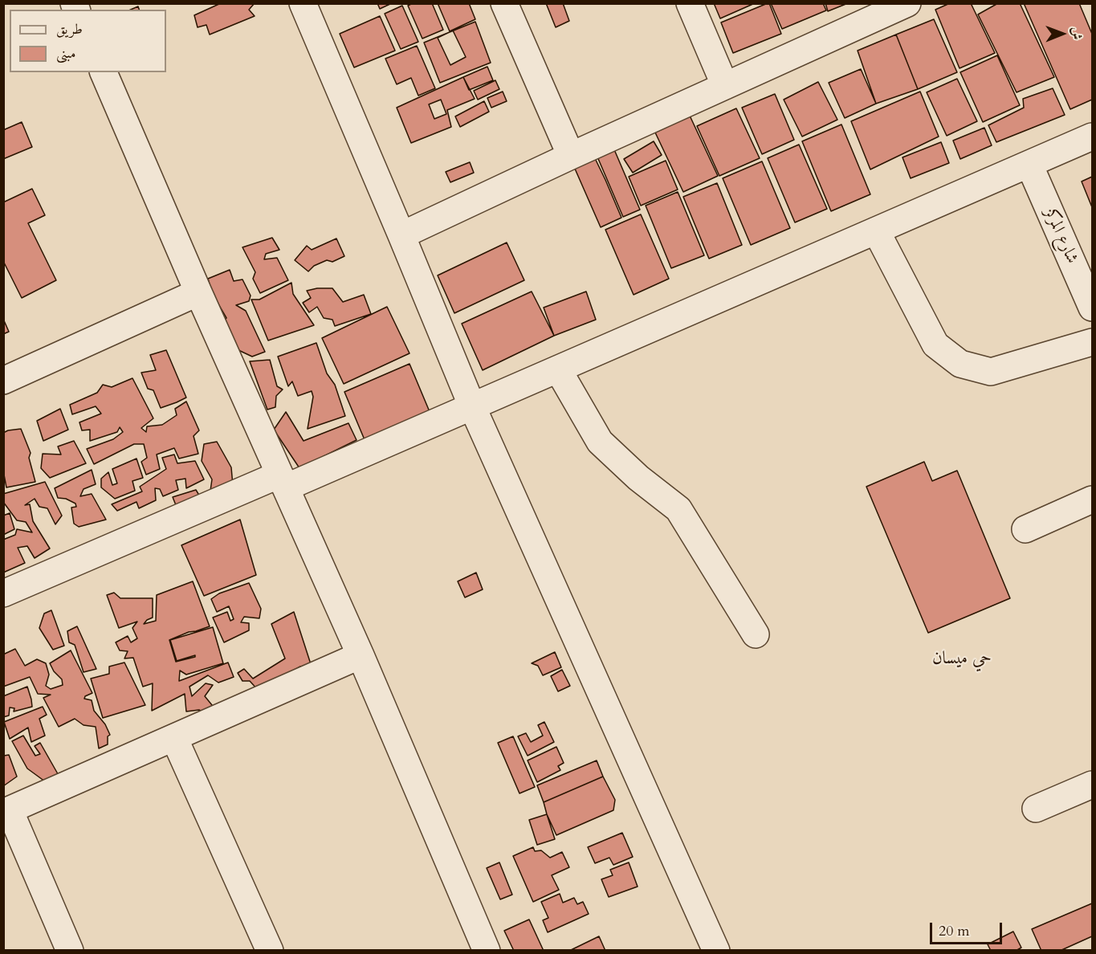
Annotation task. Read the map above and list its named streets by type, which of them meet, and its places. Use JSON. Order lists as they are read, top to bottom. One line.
{"streets":{"street":["شارع المركز"]},"districts":["حي ميسان"],"legend":["طريق","مبنى"],"scale_bar":"20 m","north":"right"}
